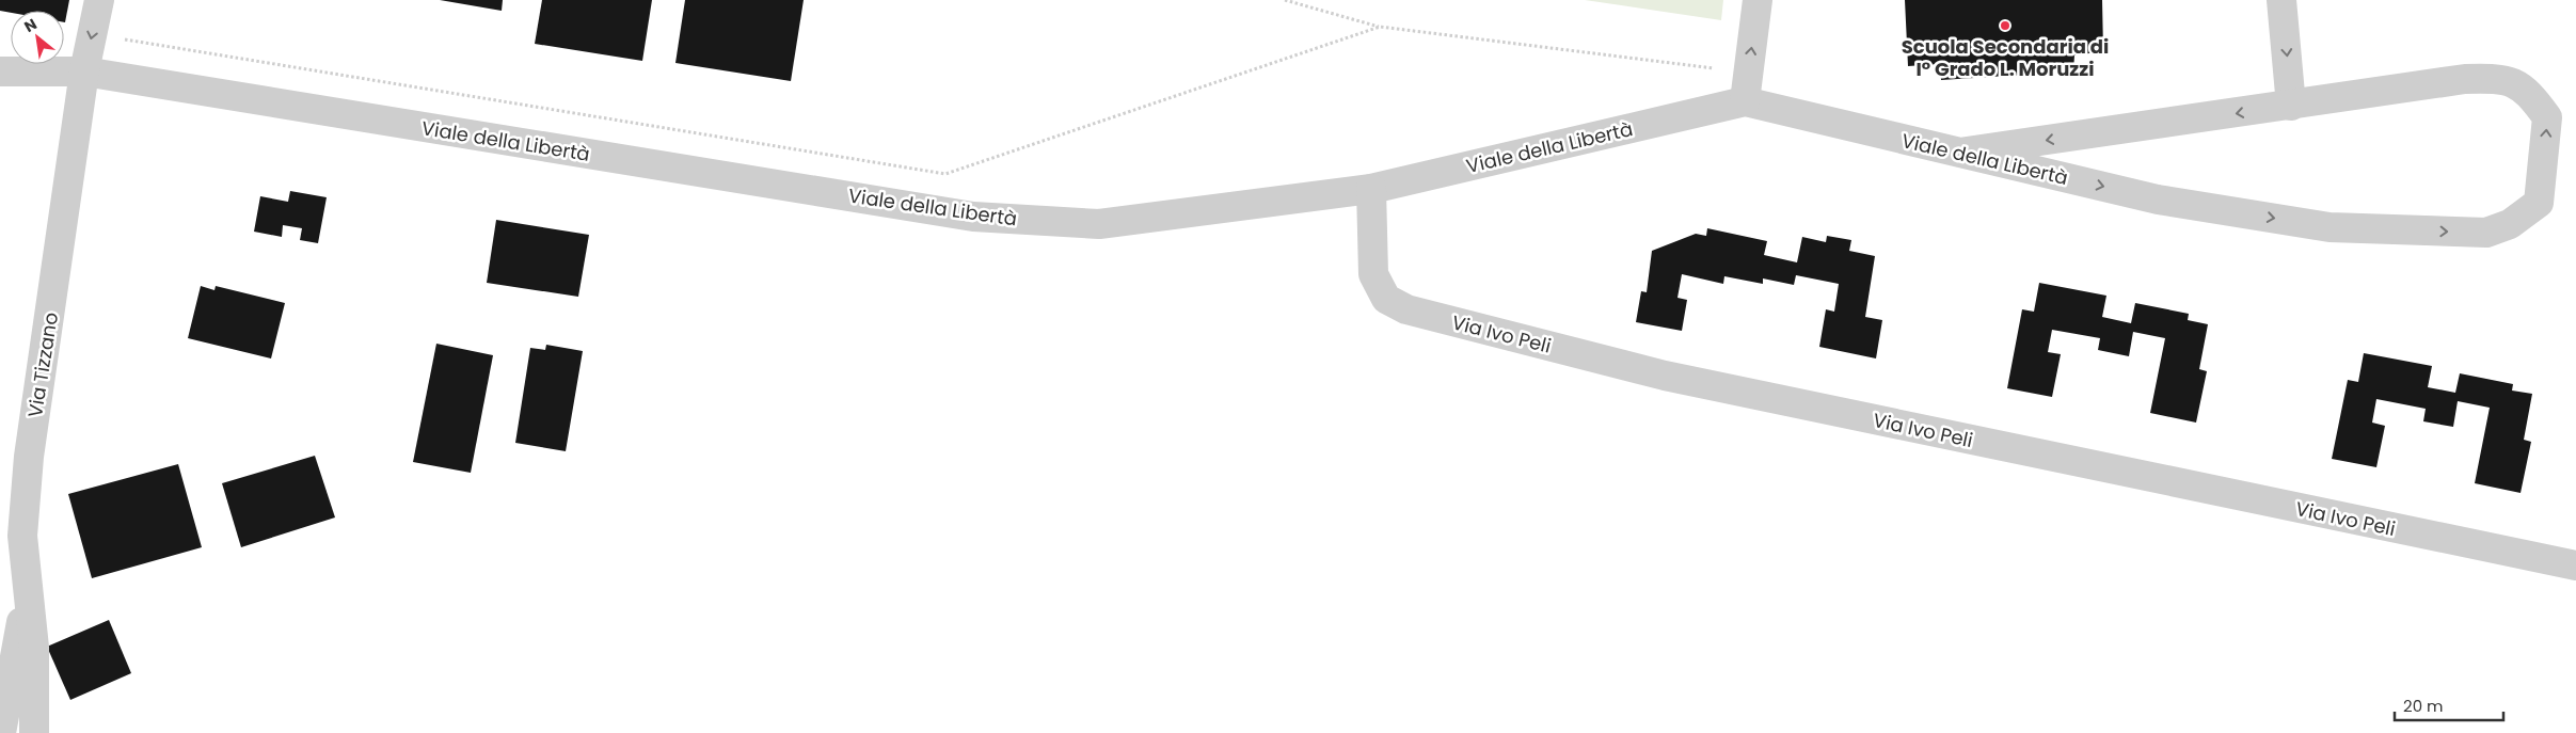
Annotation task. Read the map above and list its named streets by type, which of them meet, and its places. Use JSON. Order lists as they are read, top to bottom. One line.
{"streets":{"street":["Viale della Libertà","Via Ivo Peli","Via Tizzano"]},"crossings":[["Viale della Libertà","Via Ivo Peli"],["Viale della Libertà","Via Tizzano"]],"places":["Scuola Secondaria di I° Grado L. Moruzzi"],"scale_bar":"20 m","north":"top left"}
